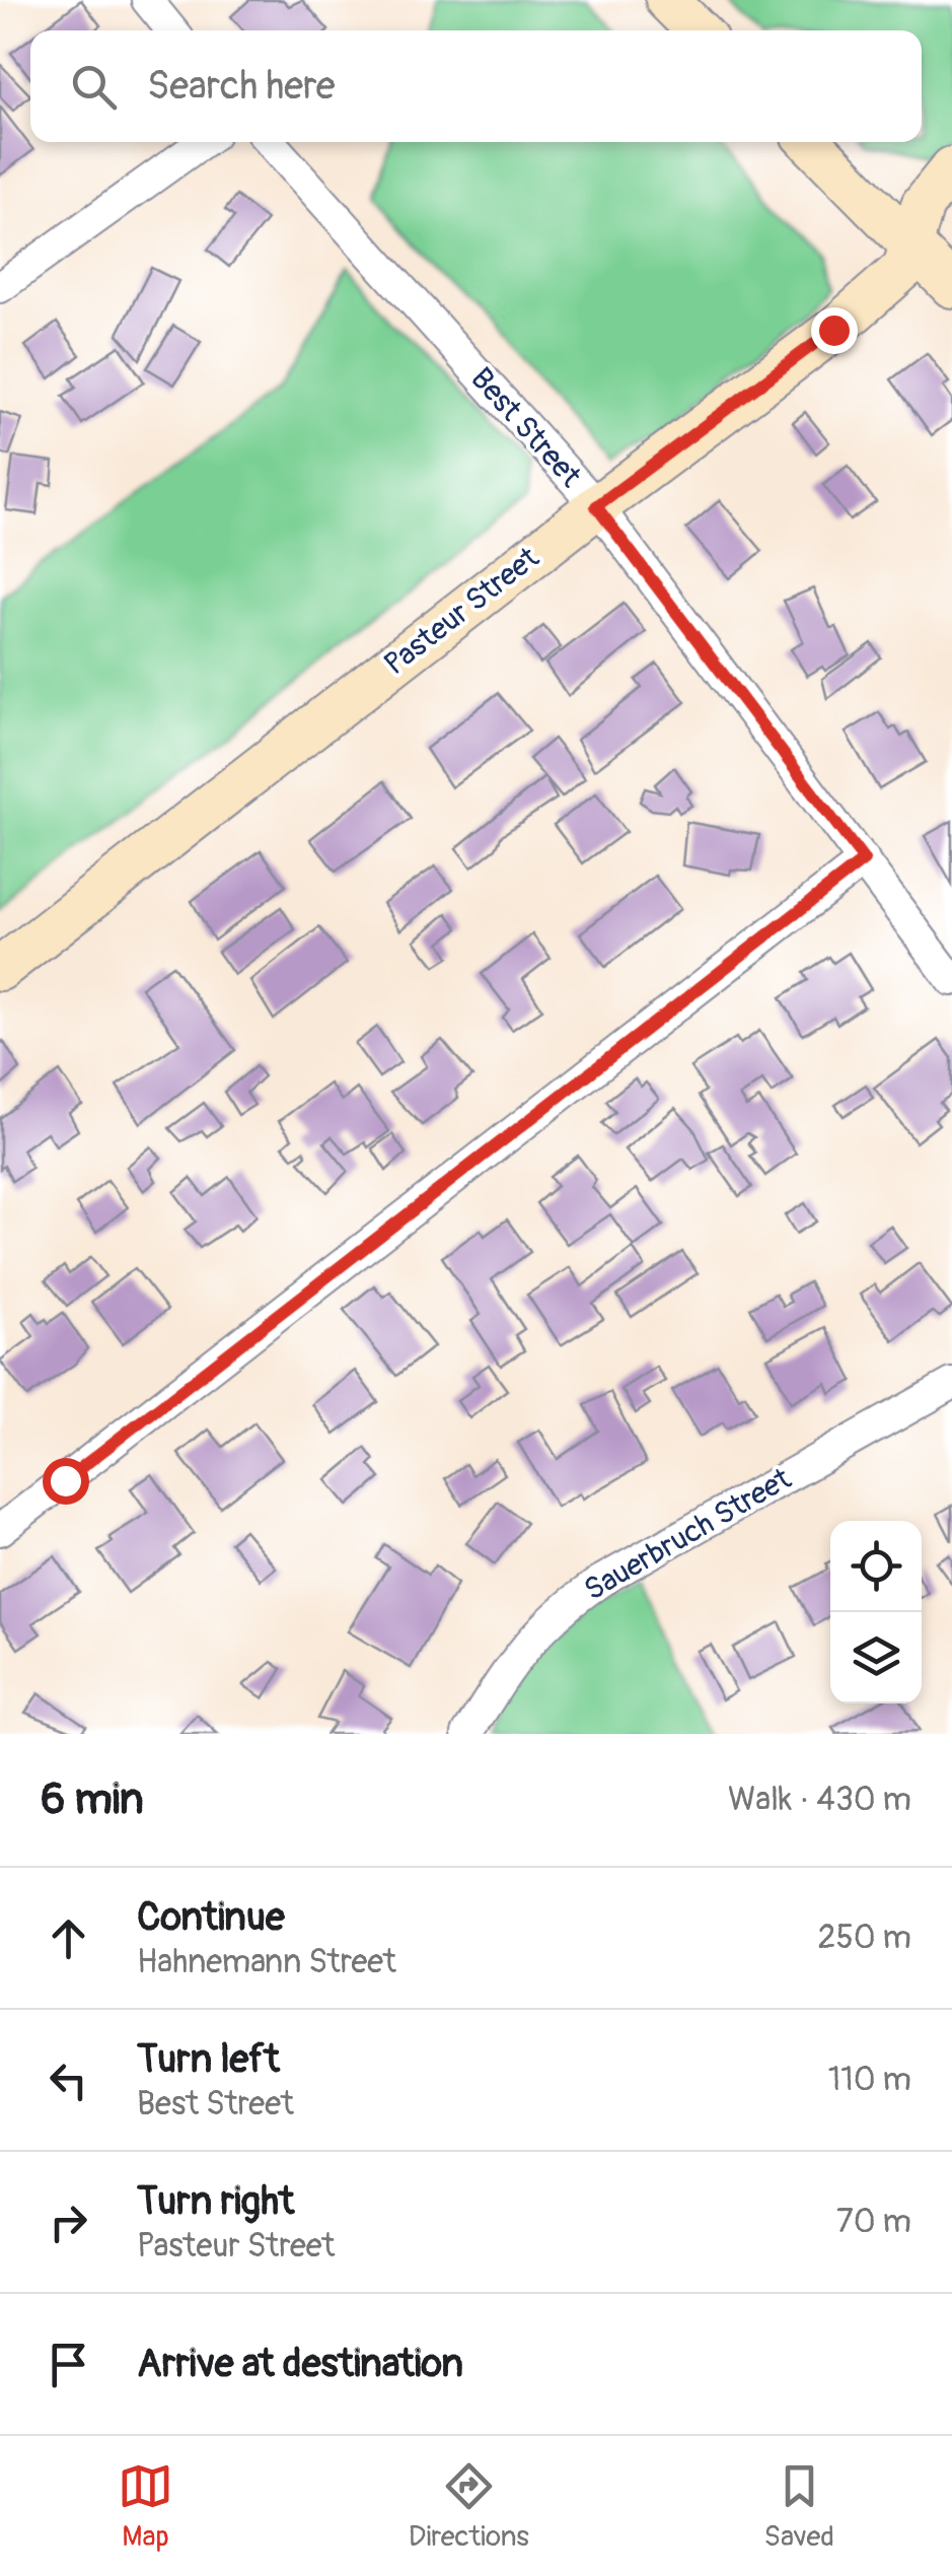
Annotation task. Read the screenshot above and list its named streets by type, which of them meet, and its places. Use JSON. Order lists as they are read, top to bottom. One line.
{"streets":{"main road":["Pasteur Street"],"street":["Best Street","Sauerbruch Street"]},"crossings":[["Best Street","Pasteur Street"]],"page":{"search":"Search here","heading":["6 min","Walk · 430 m"],"list":[["Continue","Hahnemann Street","250 m"],["Turn left","Best Street","110 m"],["Turn right","Pasteur Street","70 m"],"Arrive at destination"],"nav":["Map","Directions","Saved"]}}
